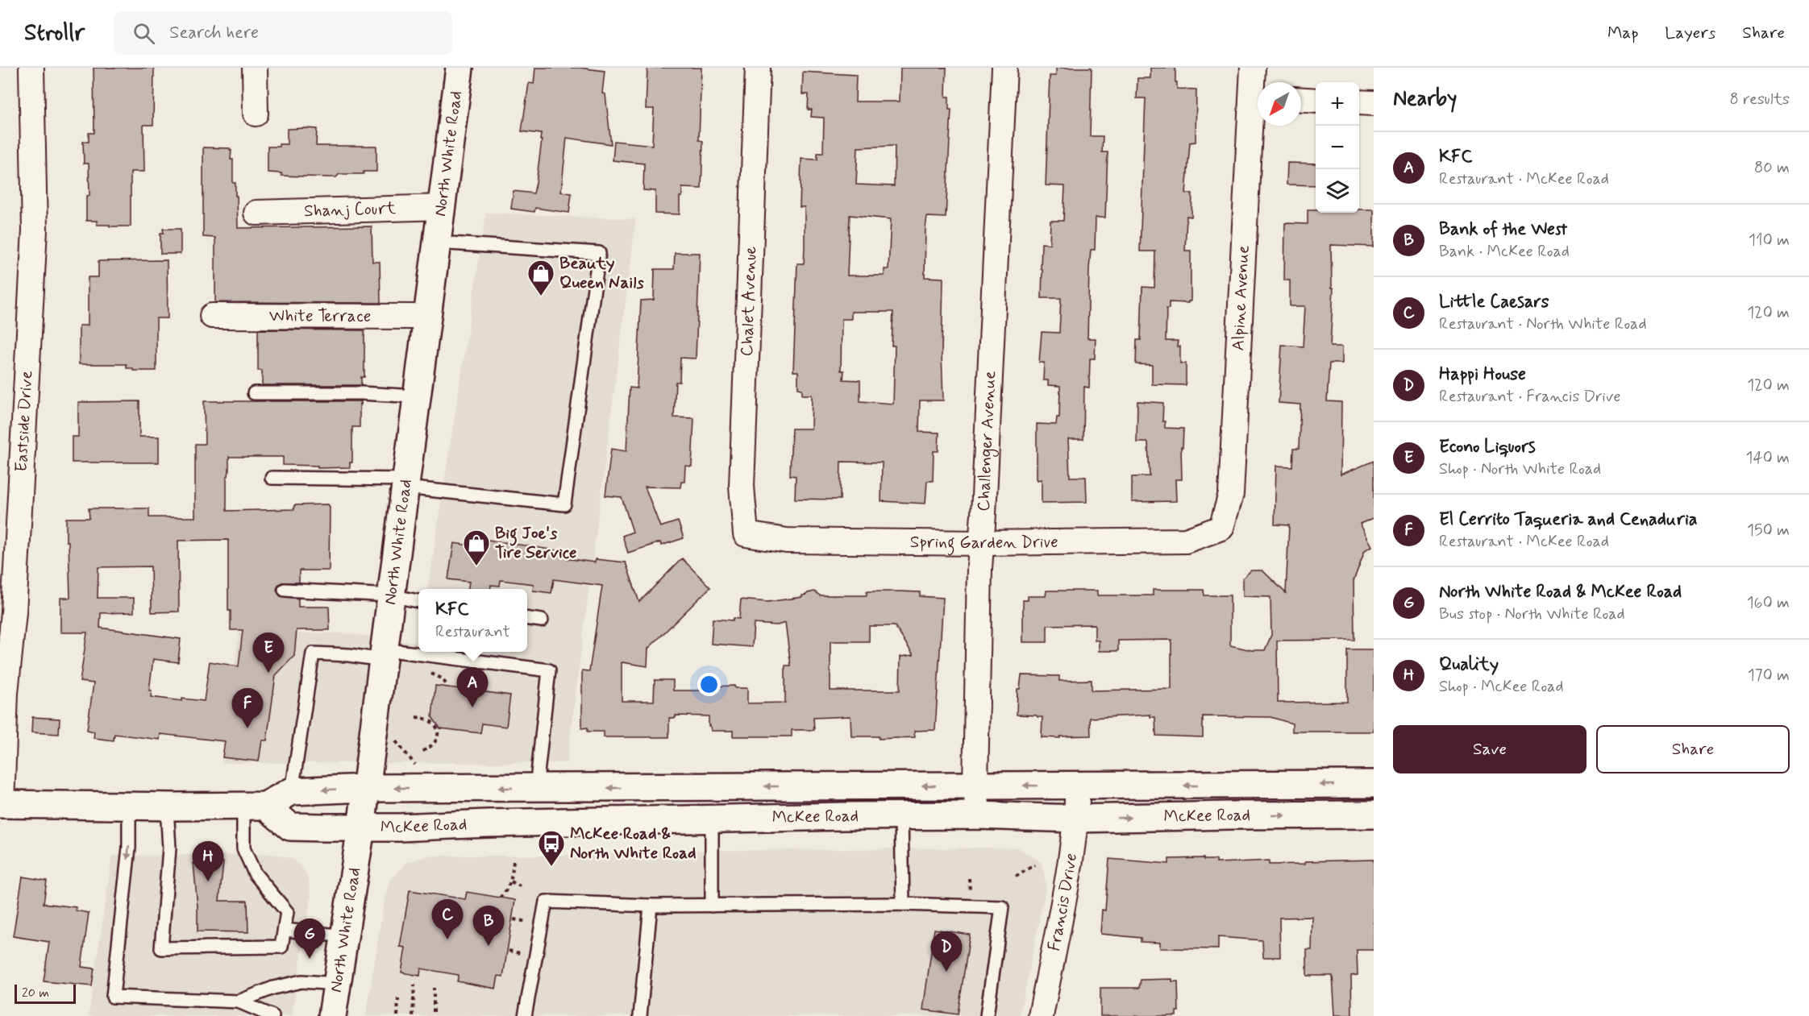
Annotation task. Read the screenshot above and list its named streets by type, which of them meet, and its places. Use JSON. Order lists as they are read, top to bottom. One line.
{"streets":{"main road":["North White Road","McKee Road"],"street":["Shanj Court","Alpine Avenue","Chalet Avenue","White Terrace","Eastside Drive","Challenger Avenue","Spring Garden Drive","Francis Drive"]},"crossings":[["North White Road","Shanj Court"],["North White Road","White Terrace"],["North White Road","McKee Road"],["Alpine Avenue","Spring Garden Drive"],["Chalet Avenue","Spring Garden Drive"],["Eastside Drive","McKee Road"],["Challenger Avenue","Spring Garden Drive"],["Challenger Avenue","McKee Road"],["McKee Road","Francis Drive"]],"places":{"shop":["Beauty Queen Nails","Big Joe's Tire Service"],"bus stop":["McKee Road & North White Road"]},"scale_bar":"20 m","north":"bottom left","page":{"header":"Strollr","search":"Search here","nav":["Map","Layers","Share"],"heading":["Nearby","8 results"],"map_buttons":["+","−"],"list":[{"mark":"A","name":"KFC","note":"Restaurant · McKee Road","value":"80 m"},{"mark":"B","name":"Bank of the West","note":"Bank · McKee Road","value":"110 m"},{"mark":"C","name":"Little Caesars","note":"Restaurant · North White Road","value":"120 m"},{"mark":"D","name":"Happi House","note":"Restaurant · Francis Drive","value":"120 m"},{"mark":"E","name":"Econo Liquors","note":"Shop · North White Road","value":"140 m"},{"mark":"F","name":"El Cerrito Taqueria and Cenaduria","note":"Restaurant · McKee Road","value":"150 m"},{"mark":"G","name":"North White Road & McKee Road","note":"Bus stop · North White Road","value":"160 m"},{"mark":"H","name":"Quality","note":"Shop · McKee Road","value":"170 m"}],"popup":["KFC","Restaurant"],"pins":["E","A","F","H","C","B","G","D"],"buttons":["Save","Share"],"scale":"20 m"}}
